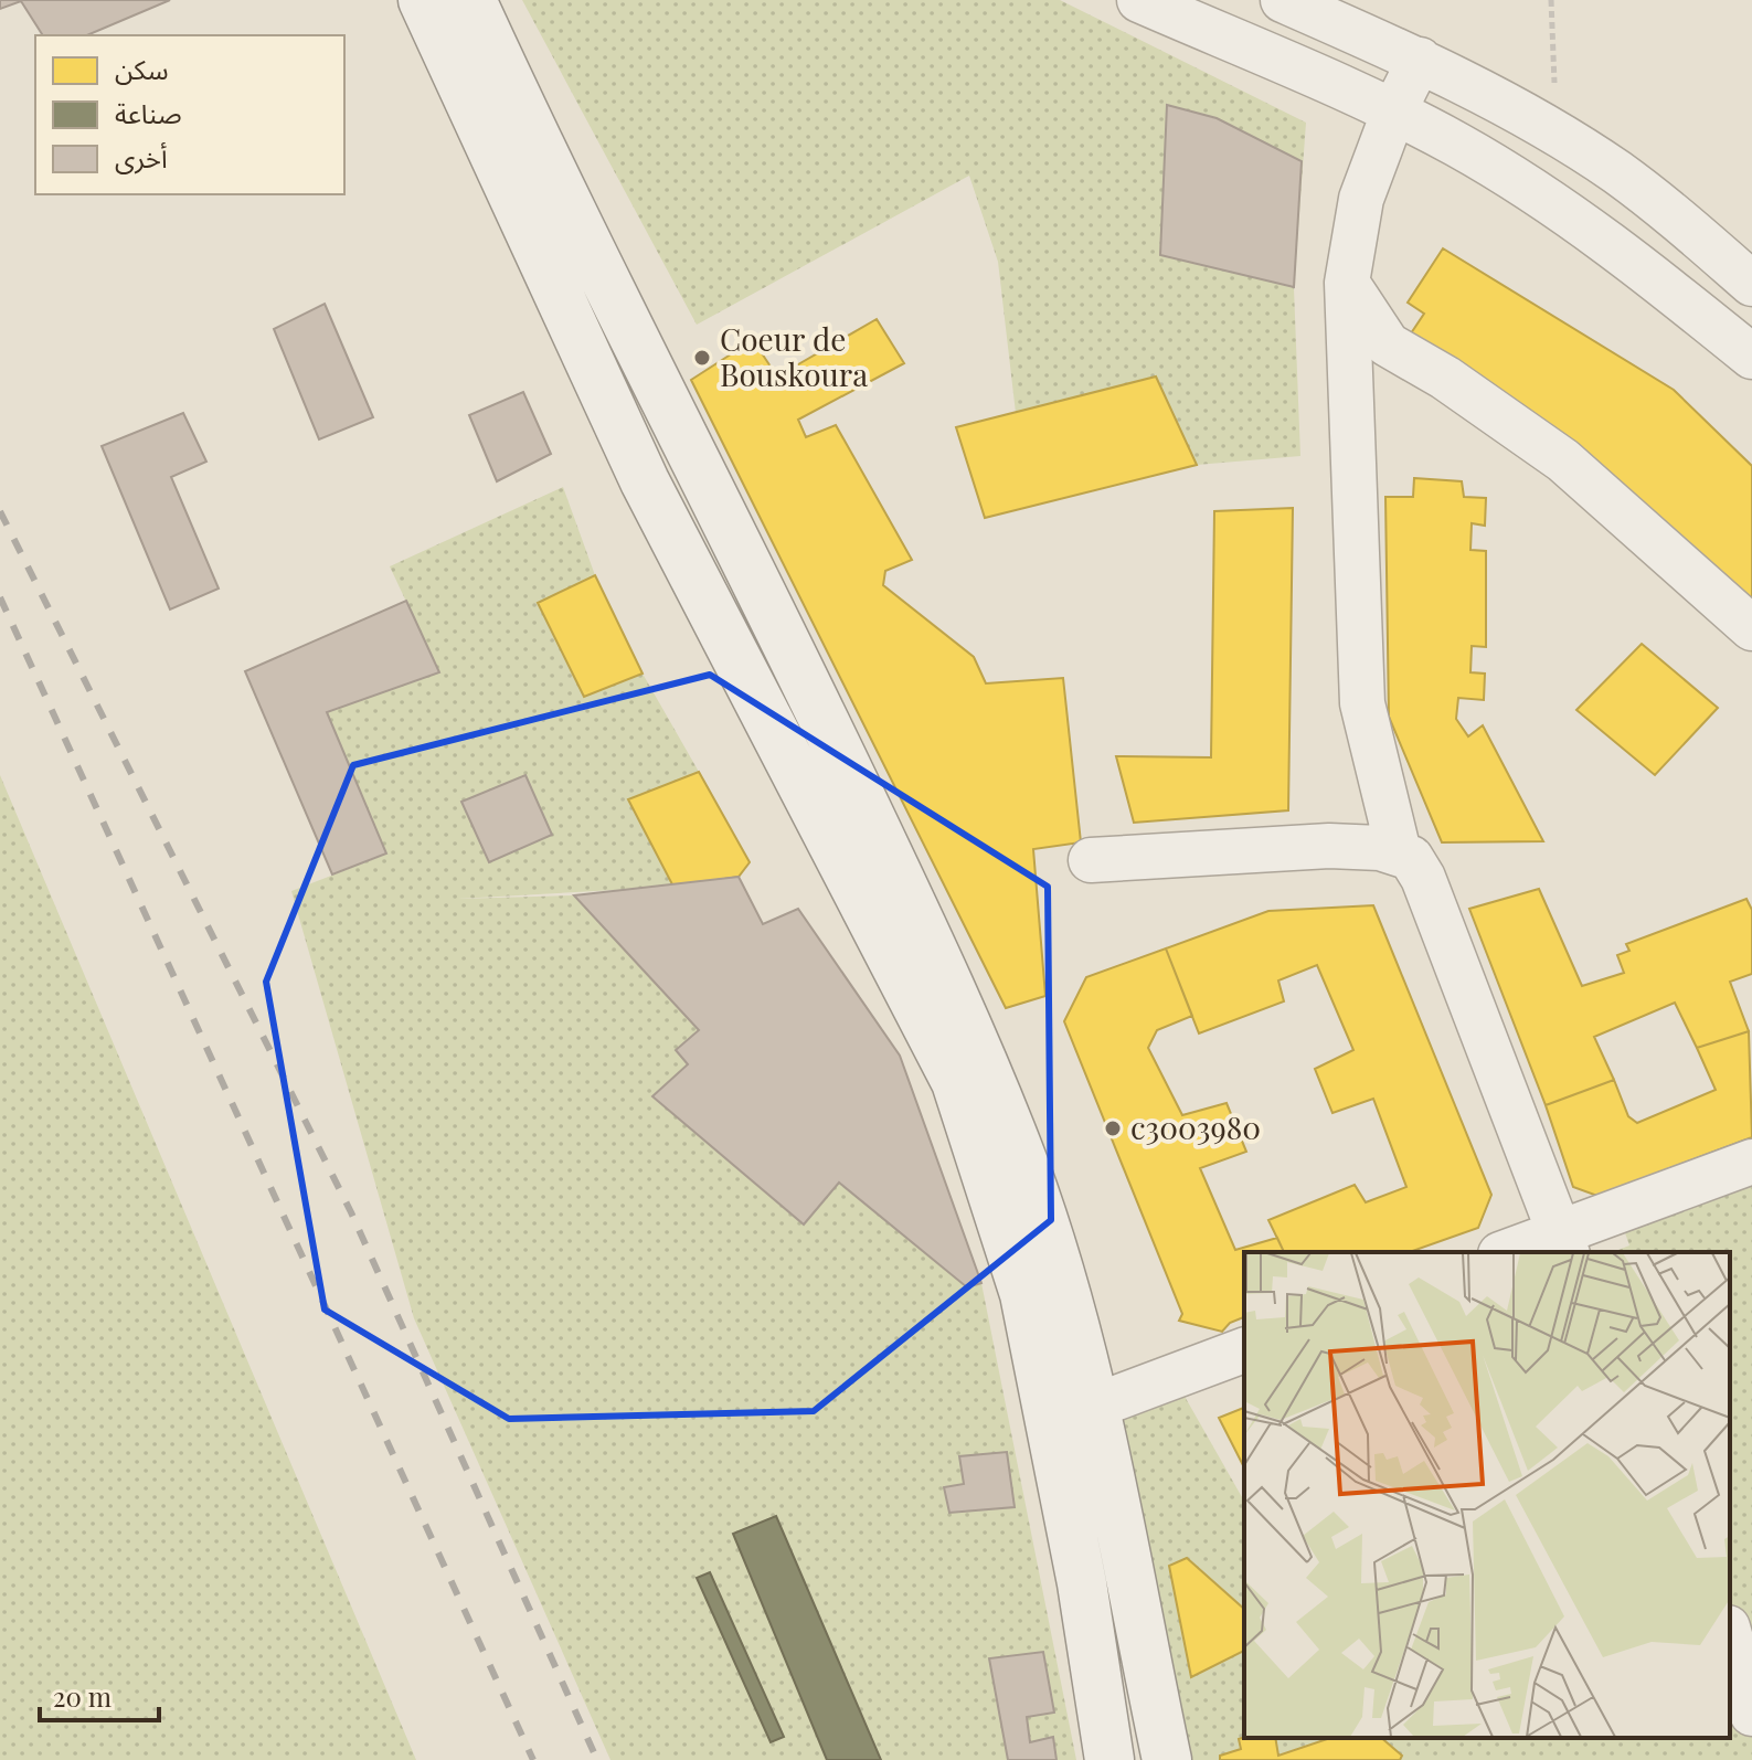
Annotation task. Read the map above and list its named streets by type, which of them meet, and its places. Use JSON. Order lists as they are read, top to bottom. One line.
{"places":["Coeur de Bouskoura","c3003980"],"legend":["سكن","صناعة","أخرى"],"scale_bar":"20 m"}
